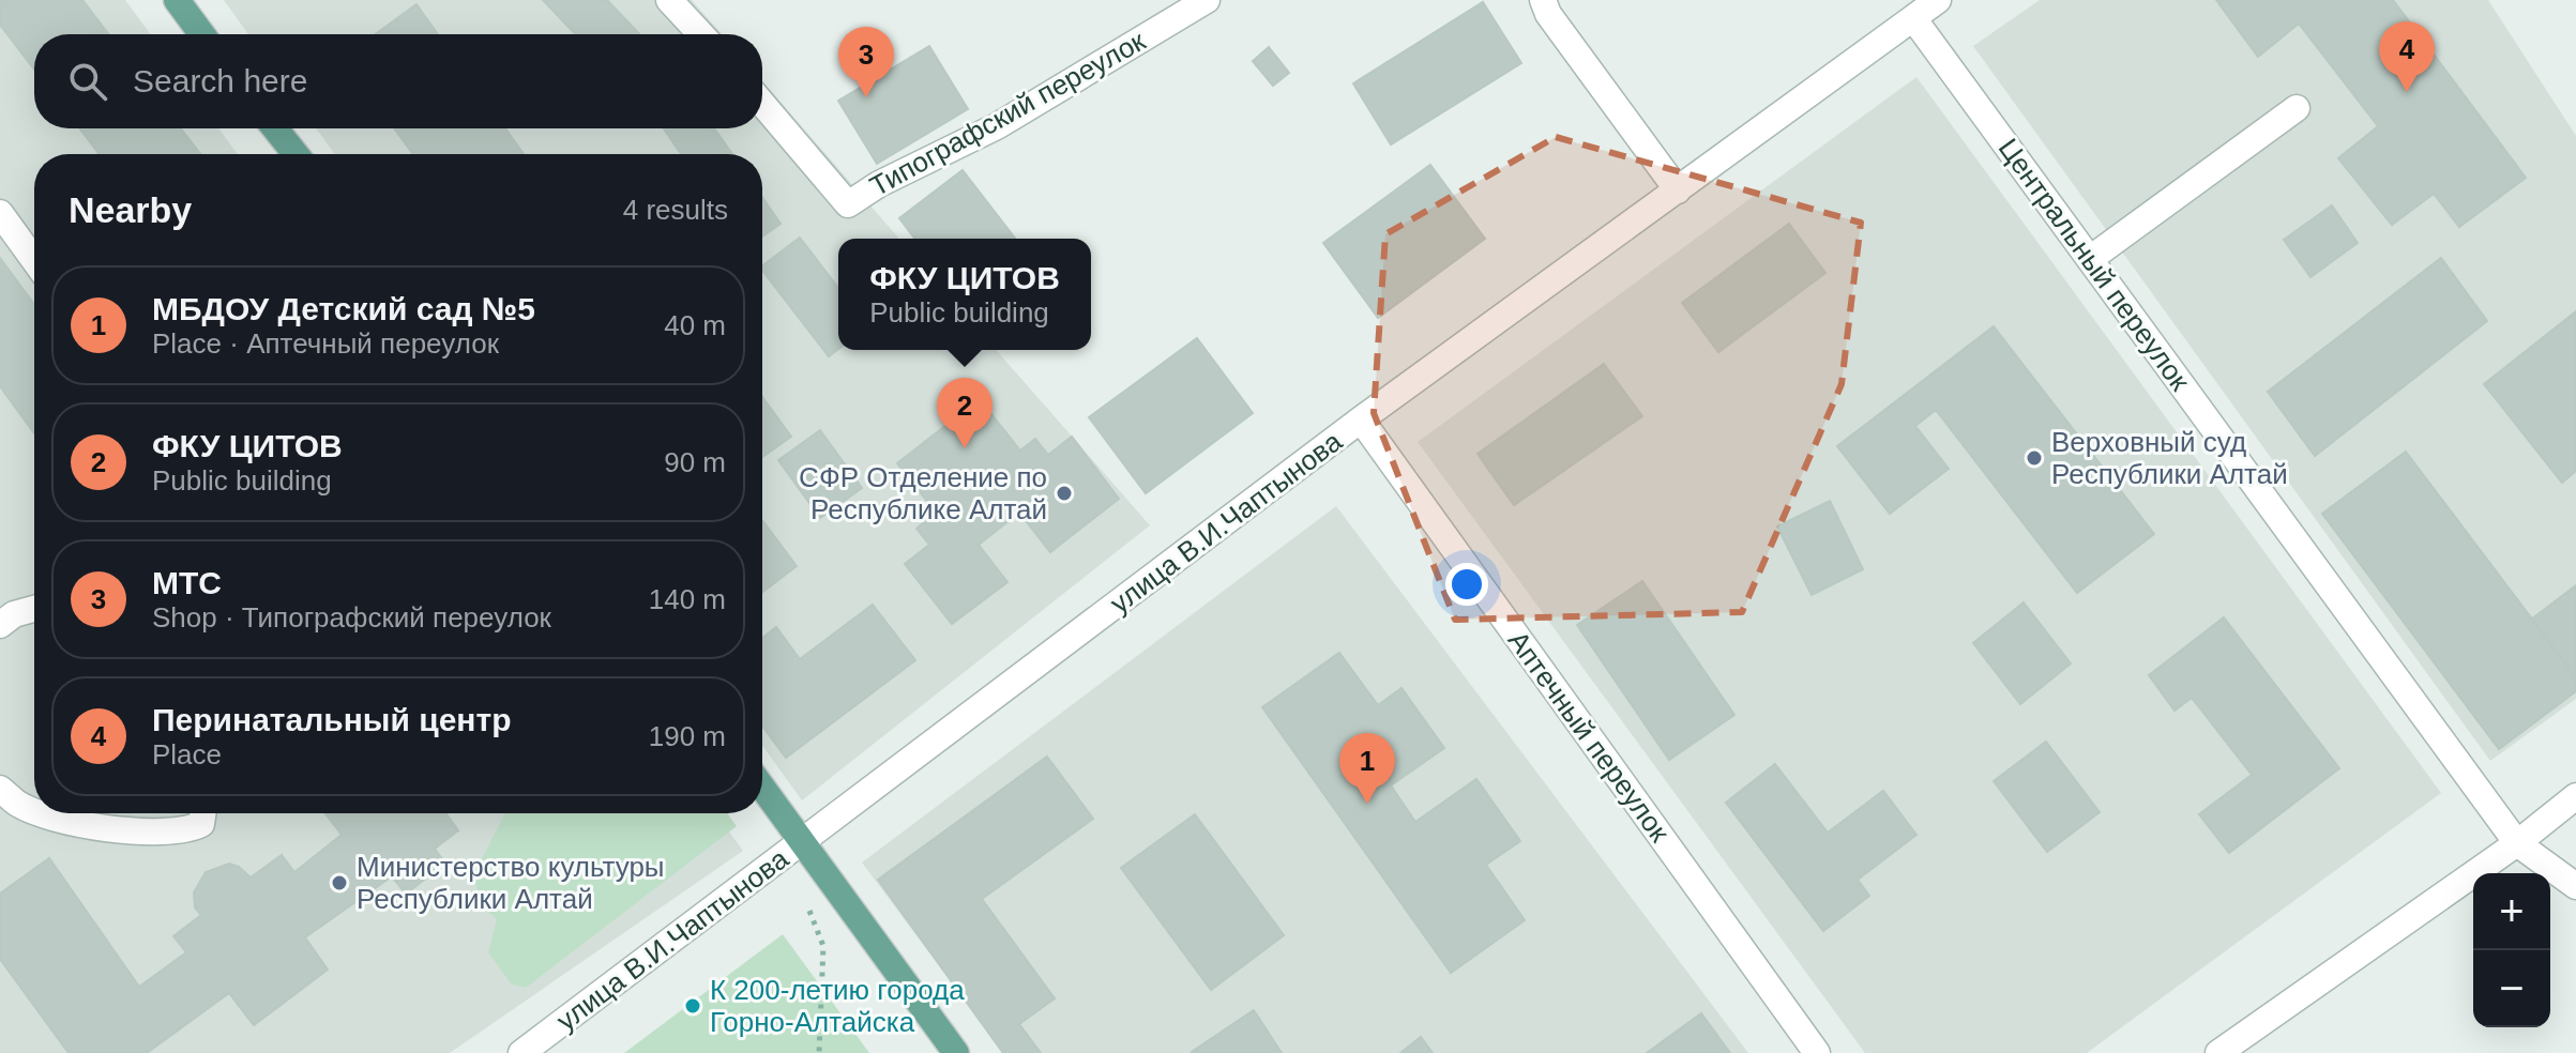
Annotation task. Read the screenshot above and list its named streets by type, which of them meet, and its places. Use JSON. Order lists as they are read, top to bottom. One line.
{"streets":{"street":["Типографский переулок","Центральный переулок","улица В.И.Чаптынова","Аптечный переулок"]},"crossings":[["Центральный переулок","улица В.И.Чаптынова"],["улица В.И.Чаптынова","Аптечный переулок"]],"places":["Верховный суд Республики Алтай","СФР Отделение по Республике Алтай","Министерство культуры Республики Алтай","К 200-летию города Горно-Алтайска"],"page":{"pins":["4","3","2","1"],"search":"Search here","heading":["Nearby","4 results"],"popup":["ФКУ ЦИТОВ","Public building"],"list":[{"mark":"1","name":"МБДОУ Детский сад №5","note":"Place · Аптечный переулок","value":"40 m"},{"mark":"2","name":"ФКУ ЦИТОВ","note":"Public building","value":"90 m"},{"mark":"3","name":"МТС","note":"Shop · Типографский переулок","value":"140 m"},{"mark":"4","name":"Перинатальный центр","note":"Place","value":"190 m"}],"map_buttons":["+","−"]}}
